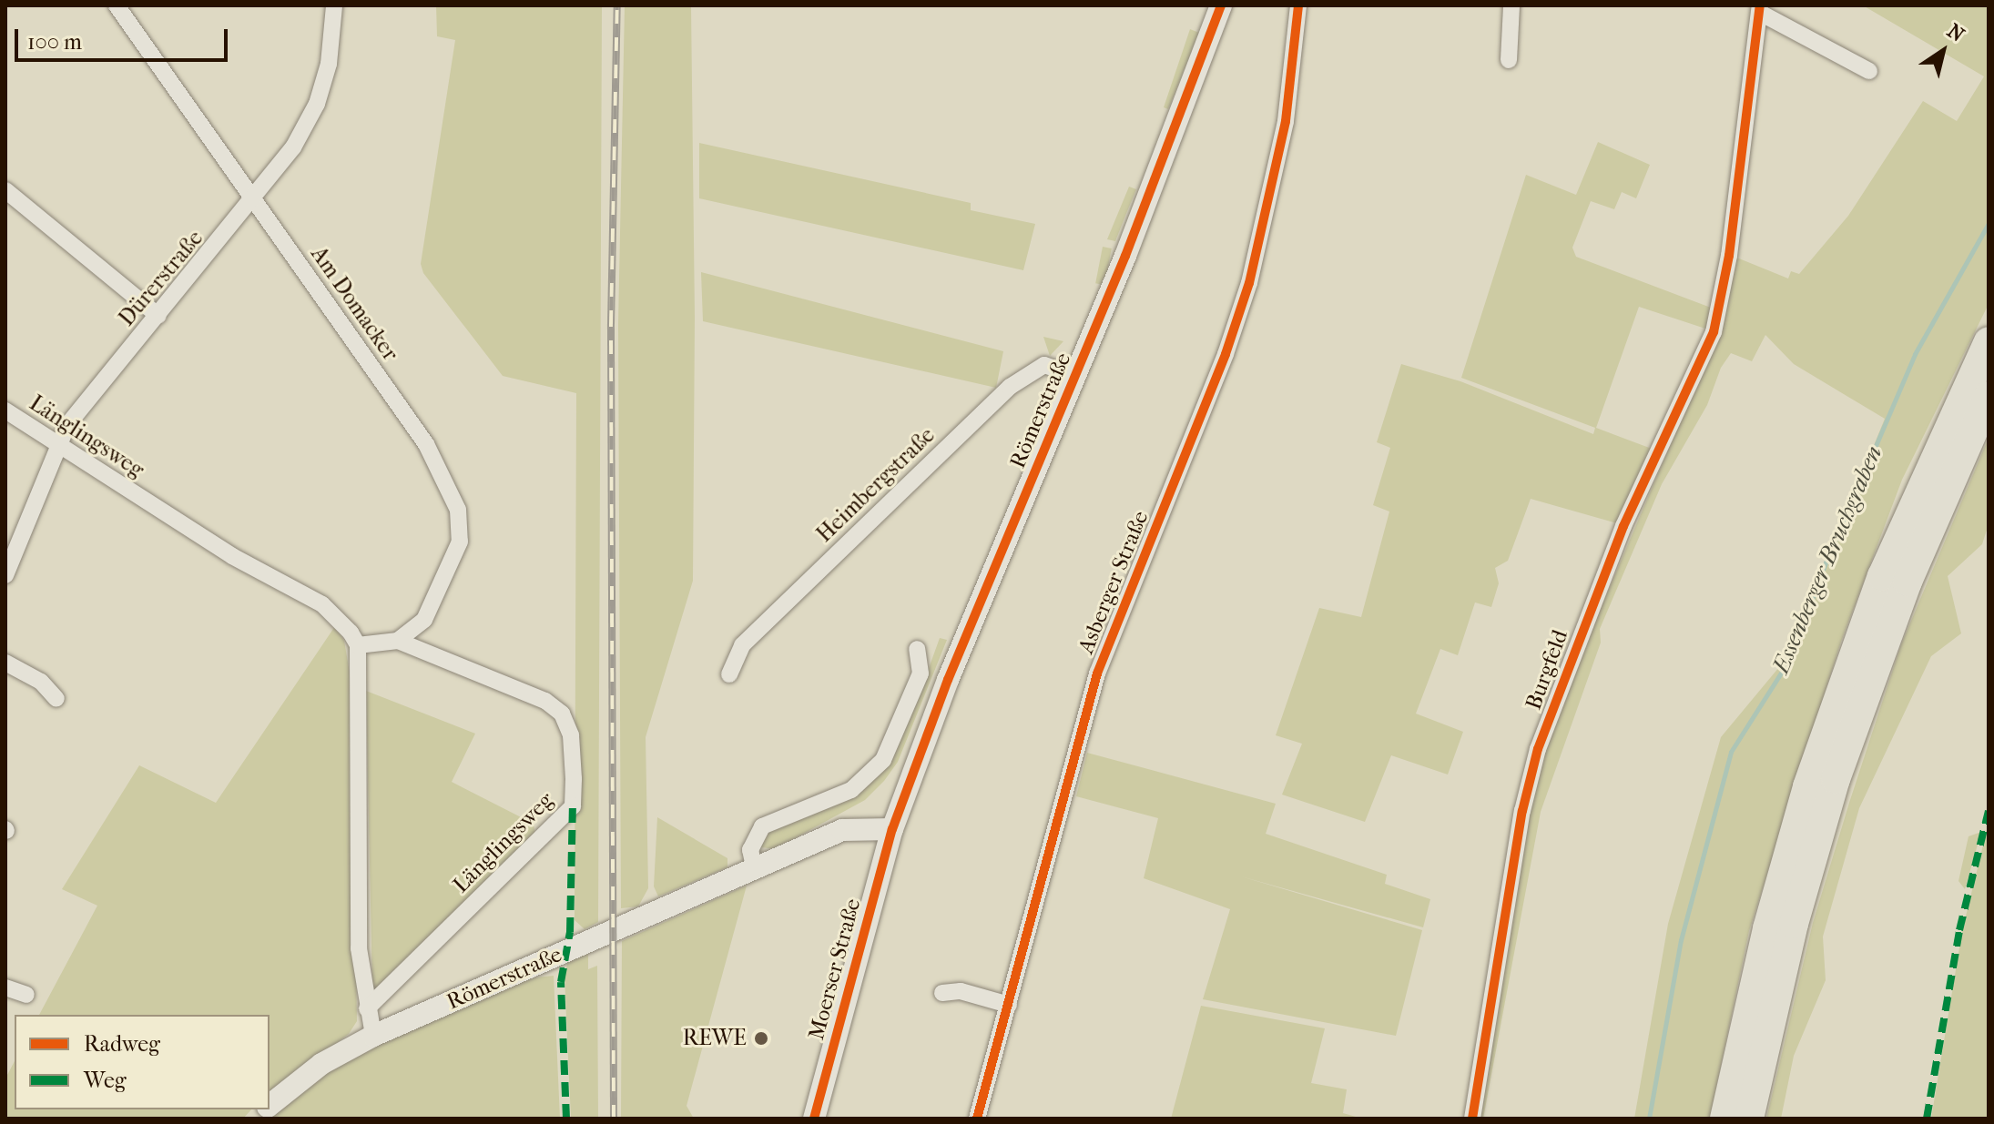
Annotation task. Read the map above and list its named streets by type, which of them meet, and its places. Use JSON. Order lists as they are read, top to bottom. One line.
{"streets":{"street":["Dürerstraße","Am Domacker","Römerstraße","Länglingsweg","Heimbergstraße","Asberger Straße","Burgfeld","Moerser Straße"]},"crossings":[["Dürerstraße","Am Domacker"],["Dürerstraße","Länglingsweg"],["Am Domacker","Länglingsweg"],["Römerstraße","Heimbergstraße"],["Römerstraße","Moerser Straße"]],"water":["Essenberger Bruchgraben"],"places":["REWE"],"legend":["Radweg","Weg"],"scale_bar":"100 m","north":"top right"}
